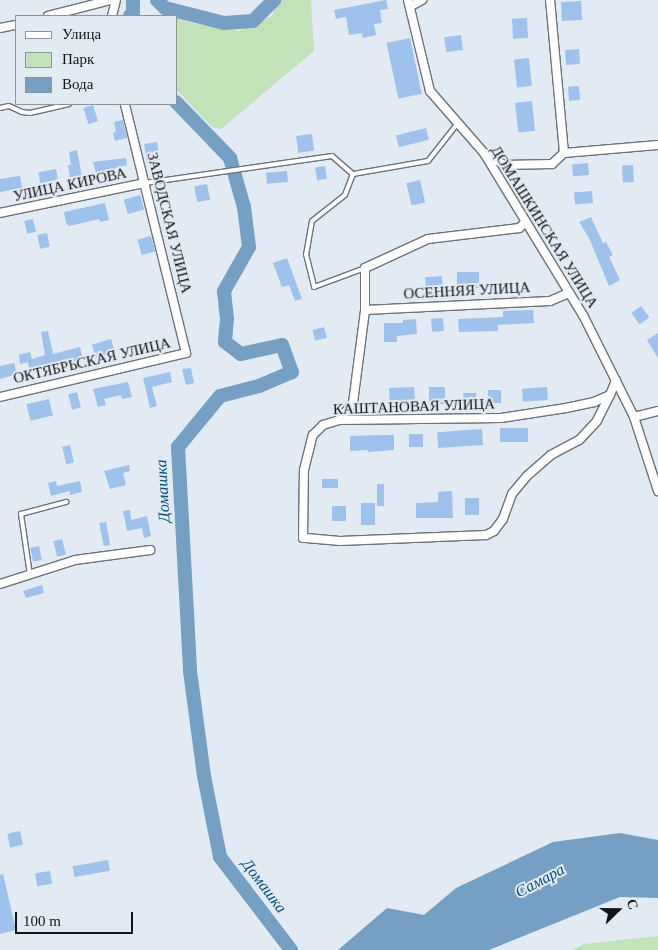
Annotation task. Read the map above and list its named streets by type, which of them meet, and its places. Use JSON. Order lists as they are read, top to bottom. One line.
{"streets":{"street":["УЛИЦА КИРОВА","ЗАВОДСКАЯ УЛИЦА","ДОМАШКИНСКАЯ УЛИЦА","ОСЕННЯЯ УЛИЦА","ОКТЯБРЬСКАЯ УЛИЦА","КАШТАНОВАЯ УЛИЦА"]},"crossings":[["УЛИЦА КИРОВА","ЗАВОДСКАЯ УЛИЦА"],["ЗАВОДСКАЯ УЛИЦА","ОКТЯБРЬСКАЯ УЛИЦА"],["ДОМАШКИНСКАЯ УЛИЦА","ОСЕННЯЯ УЛИЦА"]],"water":["Домашка","Самара"],"legend":["Улица","Парк","Вода"],"scale_bar":"100 m","north":"right"}
